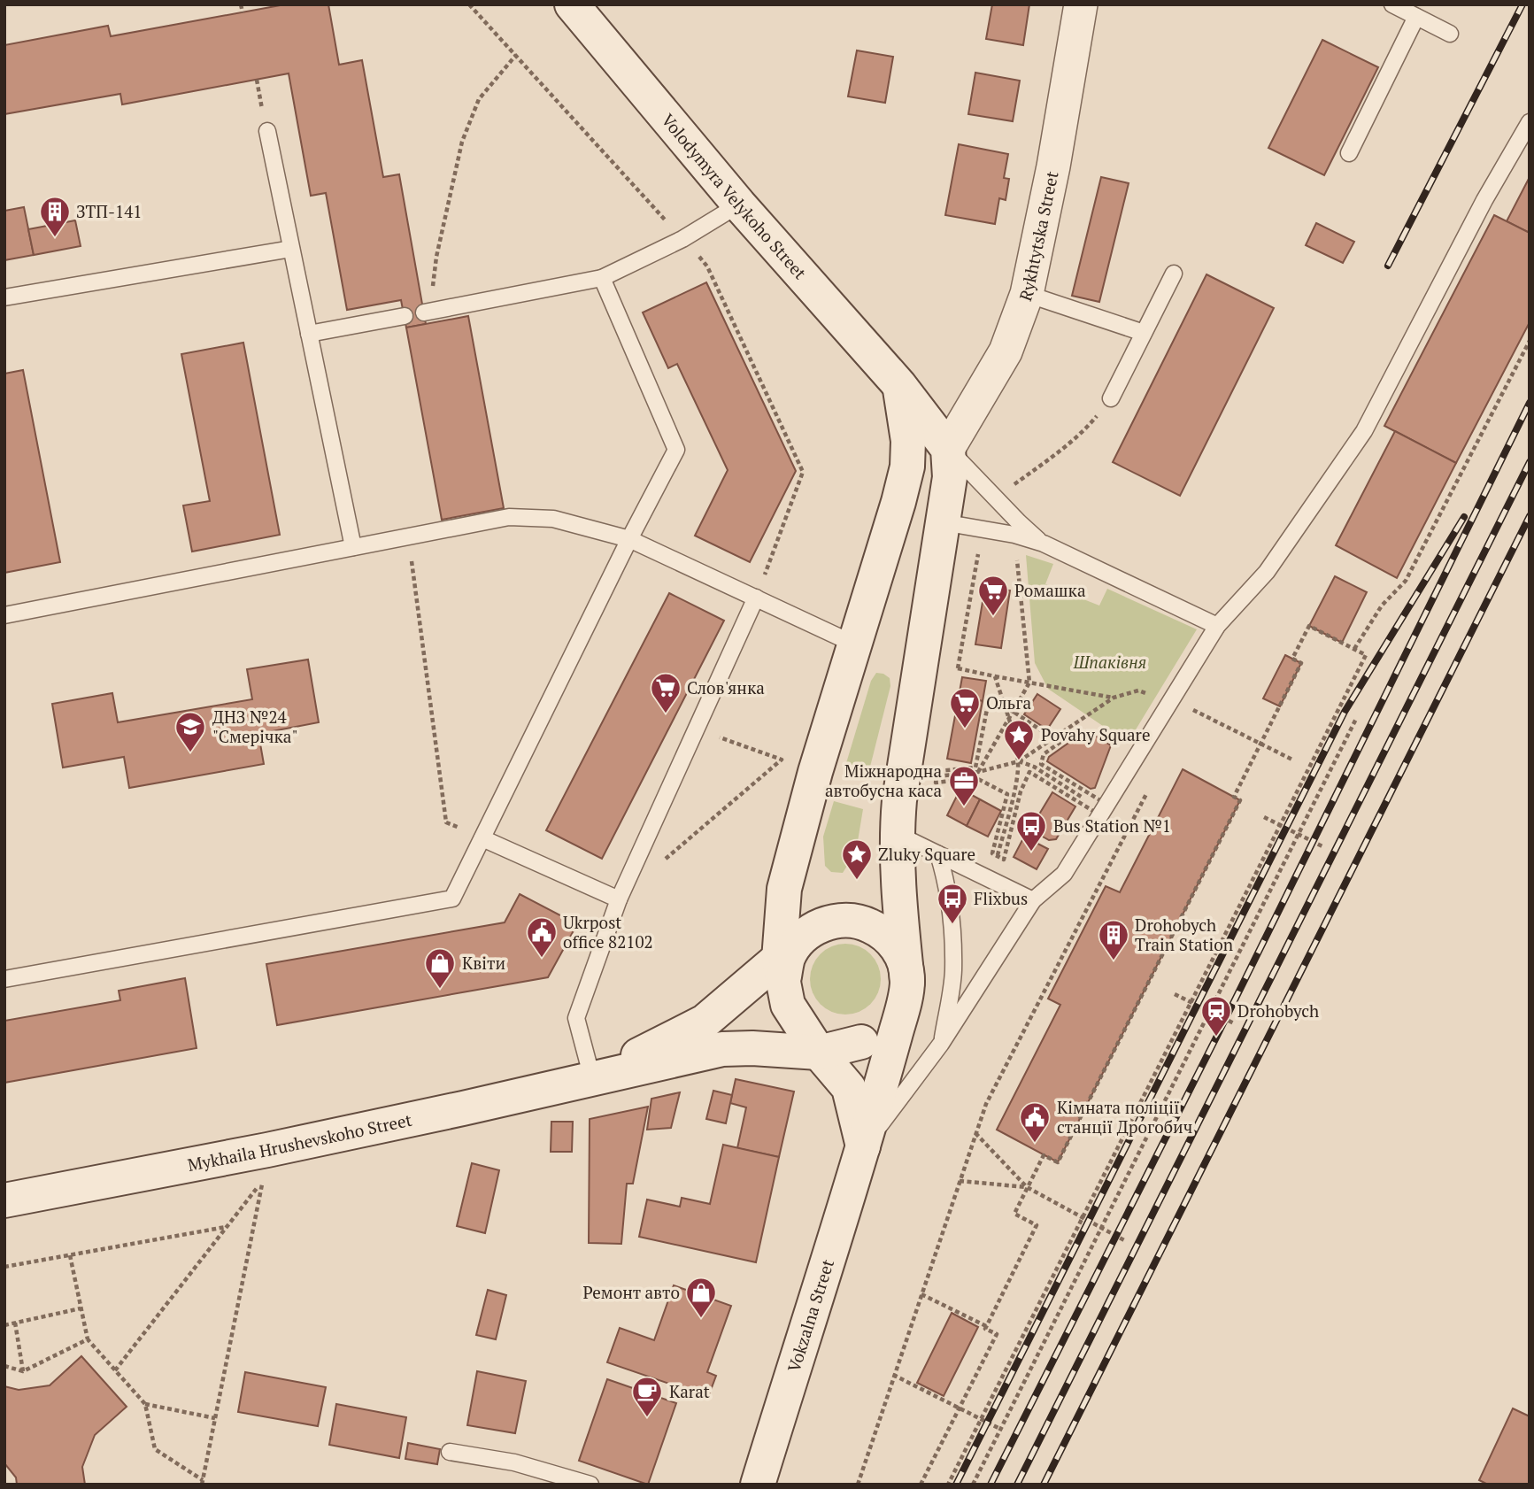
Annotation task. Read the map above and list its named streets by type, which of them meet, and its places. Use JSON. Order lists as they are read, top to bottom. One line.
{"streets":{"street":["Volodymyra Velykoho Street","Rykhtytska Street","Mykhaila Hrushevskoho Street","Vokzalna Street"]},"crossings":[["Mykhaila Hrushevskoho Street","Vokzalna Street"]],"parks":["Шпаківня"],"places":{"building":["ЗТП-141","Drohobych Train Station"],"supermarket":["Ромашка","Слов'янка","Ольга"],"school or university":["ДНЗ №24 \"Смерічка\""],"place":["Povahy Square","Zluky Square"],"office":["Міжнародна автобусна каса"],"bus stop":["Bus Station №1","Flixbus"],"public building":["Ukrpost office 82102","Кімната поліції станції Дрогобич"],"shop":["Квіти","Ремонт авто"],"station":["Drohobych"],"cafe":["Karat"]}}
